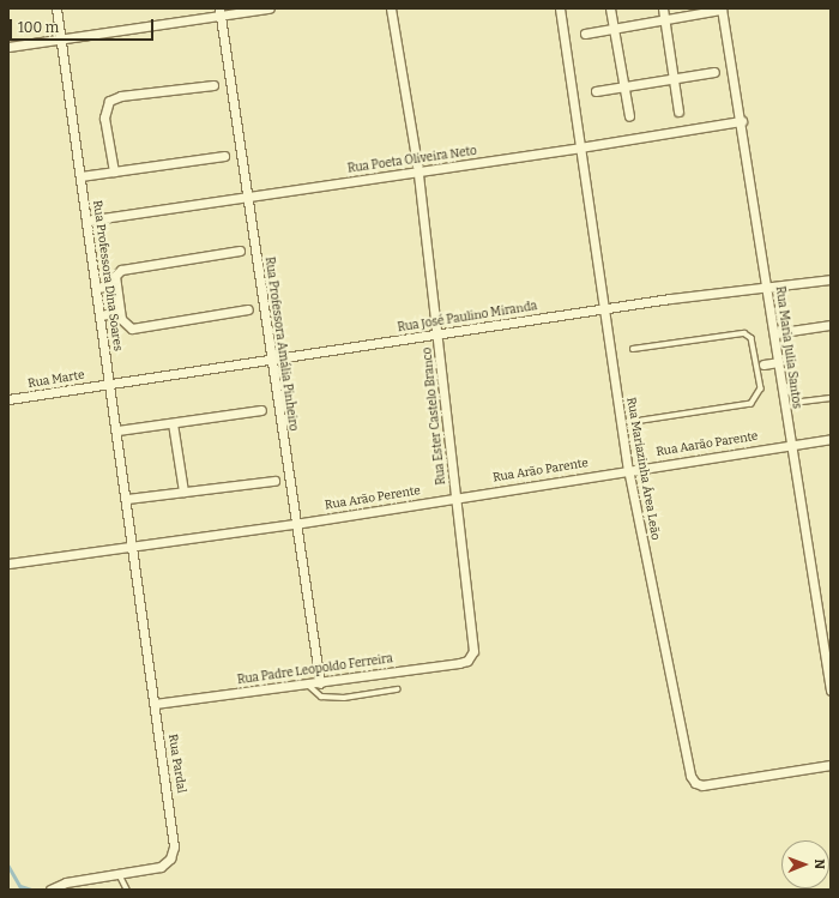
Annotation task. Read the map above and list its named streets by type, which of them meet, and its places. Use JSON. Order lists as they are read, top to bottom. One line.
{"streets":{"street":["Rua Poeta Oliveira Neto","Rua Professora Dina Soares","Rua José Paulino Miranda","Rua Professora Amália Pinheiro","Rua Maria Julia Santos","Rua Marte","Rua Ester Castelo Branco","Rua Aarão Parente","Rua Mariazinha Área Leão","Rua Arão Parente","Rua Arão Perente","Rua Padre Leopoldo Ferreira","Rua Pardal"]},"crossings":[["Rua Poeta Oliveira Neto","Rua Professora Dina Soares"],["Rua Poeta Oliveira Neto","Rua Professora Amália Pinheiro"],["Rua Poeta Oliveira Neto","Rua Maria Julia Santos"],["Rua Poeta Oliveira Neto","Rua Ester Castelo Branco"],["Rua Poeta Oliveira Neto","Rua Mariazinha Área Leão"],["Rua Professora Dina Soares","Rua José Paulino Miranda"],["Rua Professora Dina Soares","Rua Marte"],["Rua Professora Dina Soares","Rua Pardal"],["Rua José Paulino Miranda","Rua Professora Amália Pinheiro"],["Rua José Paulino Miranda","Rua Maria Julia Santos"],["Rua José Paulino Miranda","Rua Marte"],["Rua José Paulino Miranda","Rua Ester Castelo Branco"],["Rua José Paulino Miranda","Rua Mariazinha Área Leão"],["Rua Professora Amália Pinheiro","Rua Arão Perente"],["Rua Professora Amália Pinheiro","Rua Padre Leopoldo Ferreira"],["Rua Maria Julia Santos","Rua Aarão Parente"],["Rua Ester Castelo Branco","Rua Arão Parente"],["Rua Ester Castelo Branco","Rua Arão Perente"],["Rua Ester Castelo Branco","Rua Padre Leopoldo Ferreira"],["Rua Aarão Parente","Rua Mariazinha Área Leão"],["Rua Aarão Parente","Rua Arão Parente"],["Rua Mariazinha Área Leão","Rua Arão Parente"],["Rua Arão Parente","Rua Arão Perente"],["Rua Padre Leopoldo Ferreira","Rua Pardal"]],"scale_bar":"100 m","north":"right"}
